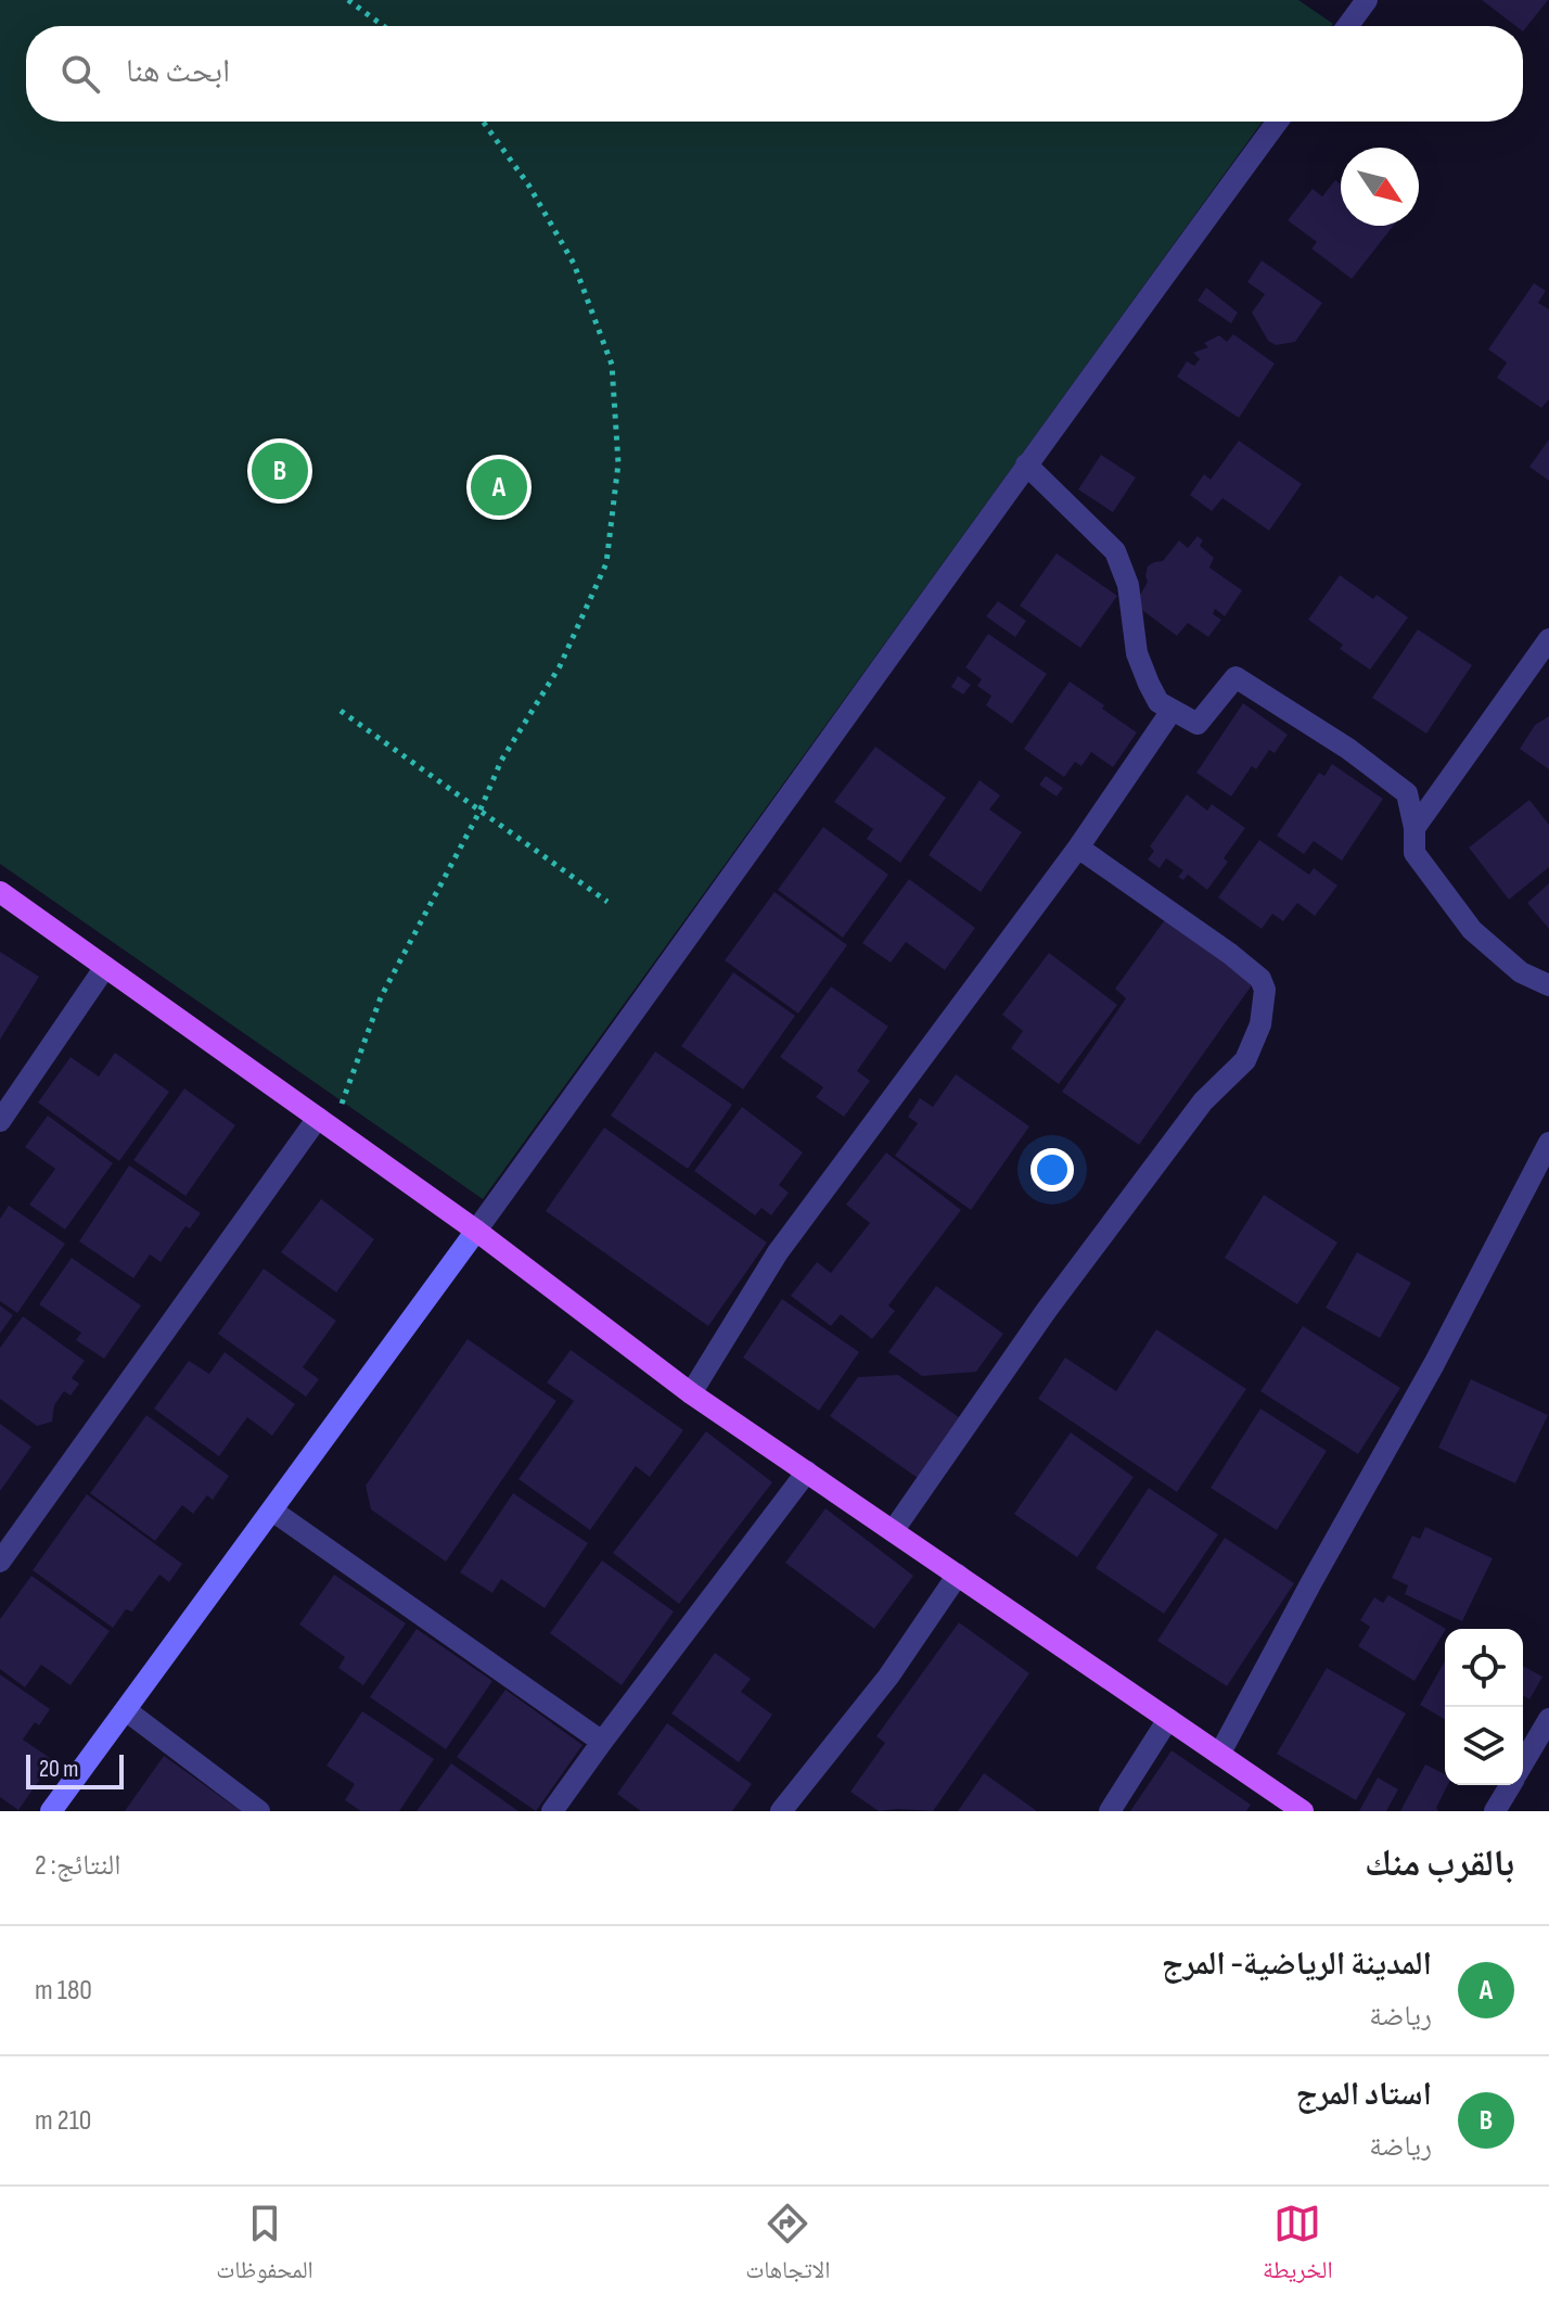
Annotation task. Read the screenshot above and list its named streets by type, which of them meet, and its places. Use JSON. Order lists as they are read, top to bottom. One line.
{"scale_bar":"20 m","north":"bottom right","page":{"search":"ابحث هنا","pins":["B","A"],"scale":"20 m","heading":["بالقرب منك","النتائج: 2"],"list":[{"mark":"A","name":"المدينة الرياضية- المرج","note":"رياضة","value":"180 m"},{"mark":"B","name":"استاد المرج","note":"رياضة","value":"210 m"}],"nav":["الخريطة","الاتجاهات","المحفوظات"]}}
